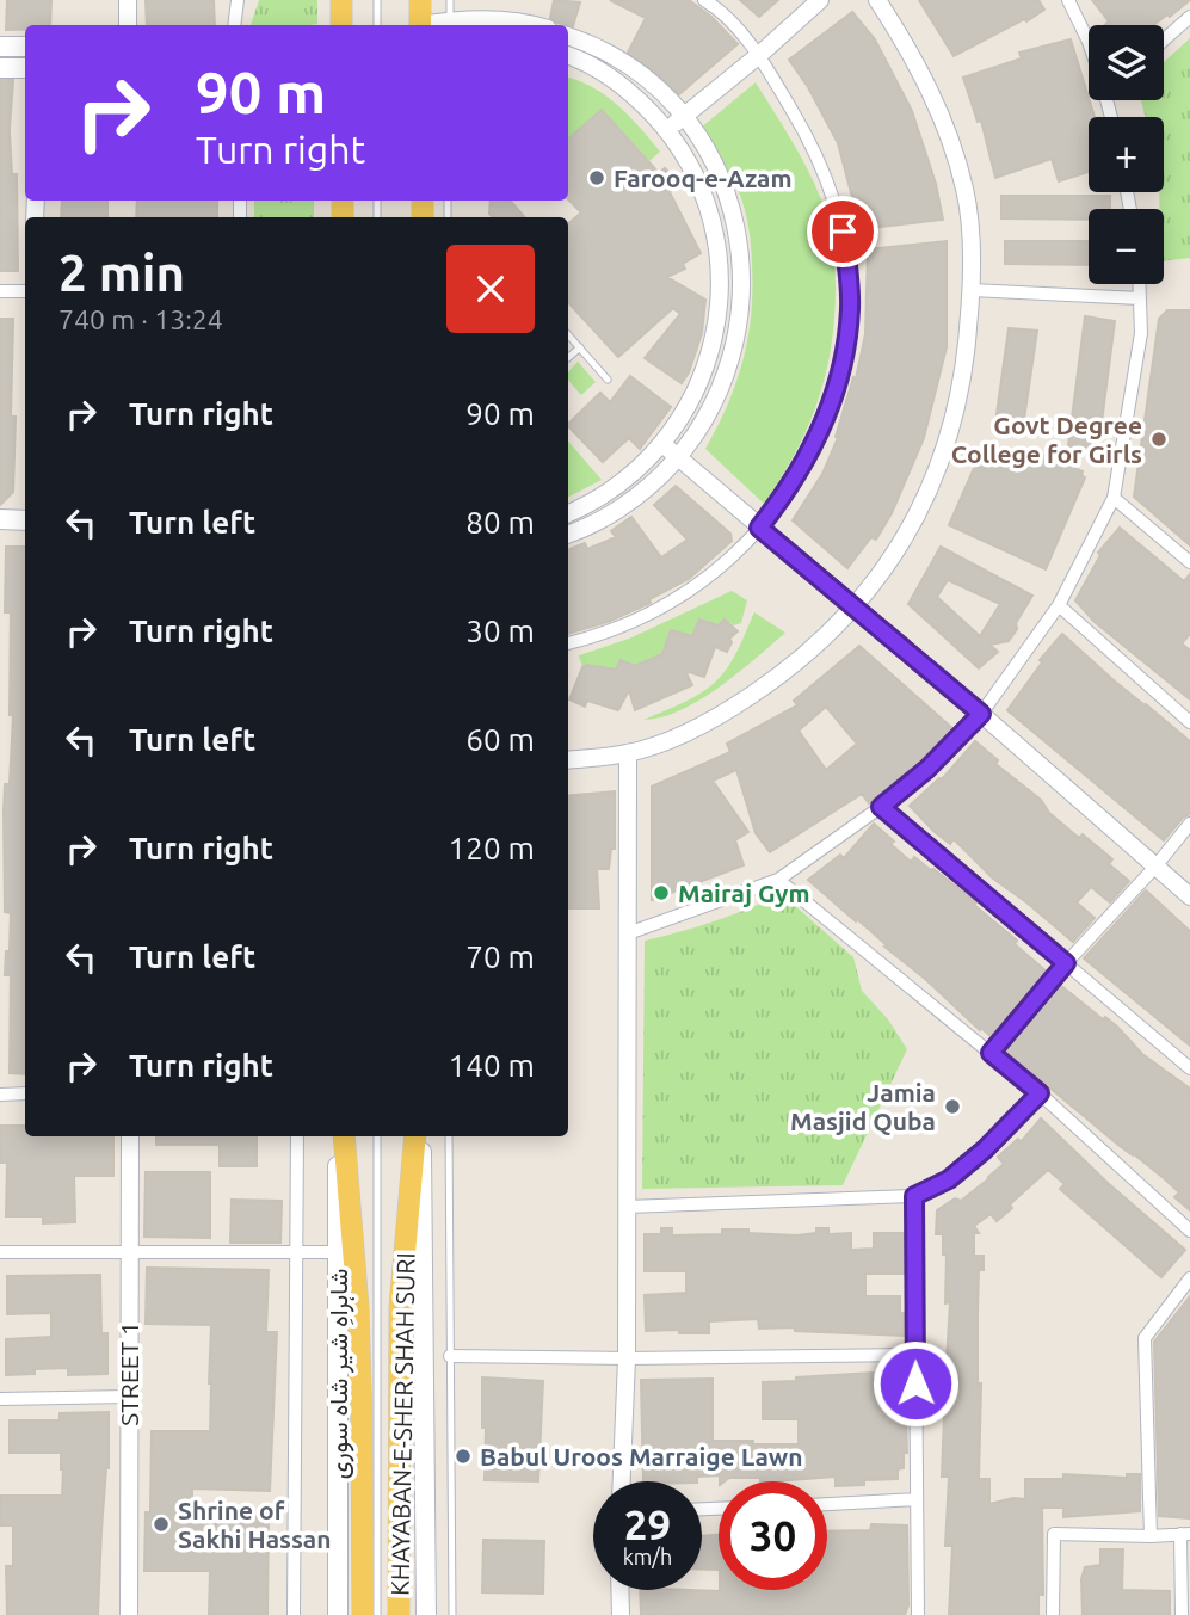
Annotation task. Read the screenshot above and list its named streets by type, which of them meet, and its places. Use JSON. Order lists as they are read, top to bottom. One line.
{"streets":{"main road":["شاہراہِ شیر شاہ سوری","KHAYABAN-E-SHER SHAH SURI"],"street":["STREET 1"]},"places":["Farooq-e-Azam","Govt Degree College for Girls","Mairaj Gym","Jamia Masjid Quba","Babul Uroos Marraige Lawn","Shrine of Sakhi Hassan"],"page":{"map_buttons":["+","−"],"turn":["90 m","Turn right"],"heading":["2 min","740 m · 13:24"],"list":[{"name":"Turn right","value":"90 m"},{"name":"Turn left","value":"80 m"},{"name":"Turn right","value":"30 m"},{"name":"Turn left","value":"60 m"},{"name":"Turn right","value":"120 m"},{"name":"Turn left","value":"70 m"},{"name":"Turn right","value":"140 m"}],"speed":"29 km/h","limit":"30"}}
